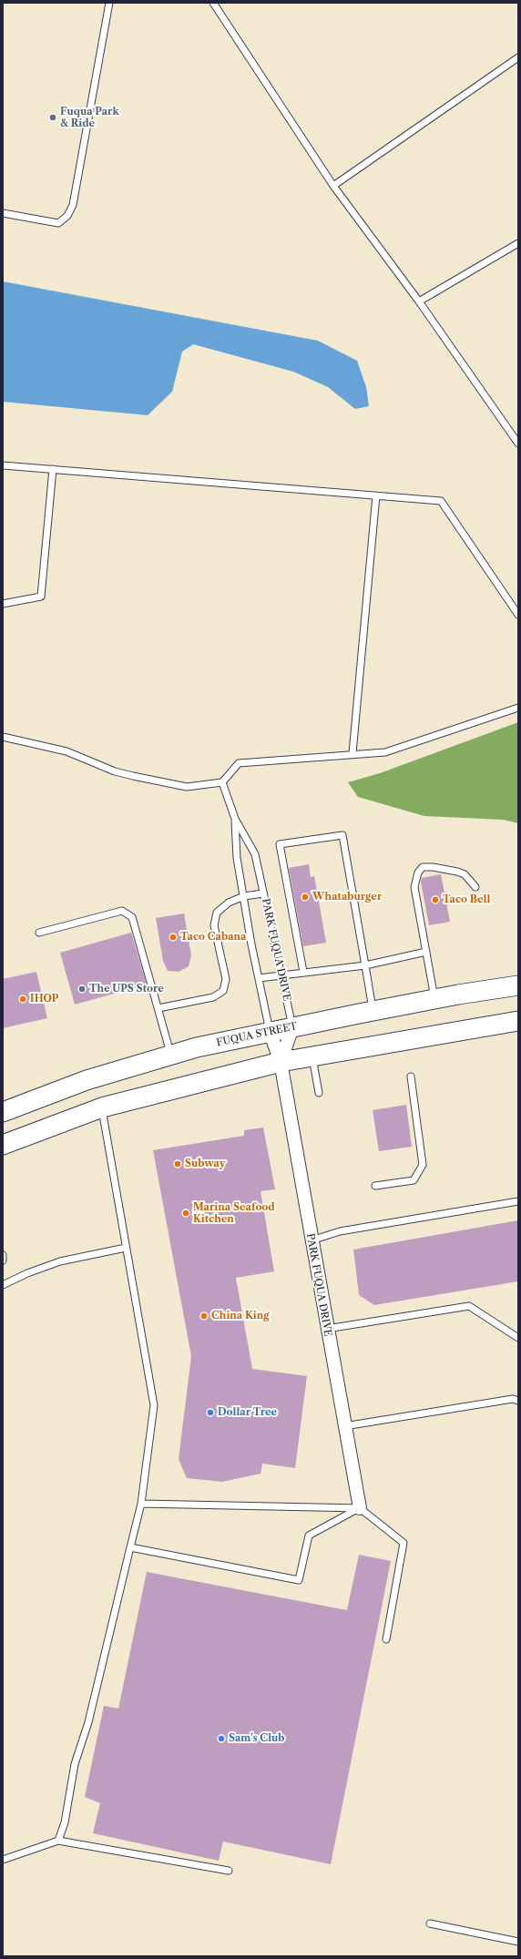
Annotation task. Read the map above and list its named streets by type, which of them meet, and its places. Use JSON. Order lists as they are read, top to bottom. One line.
{"streets":{"main road":["FUQUA STREET"],"street":["PARK FUQUA DRIVE"]},"crossings":[["PARK FUQUA DRIVE","FUQUA STREET"]],"places":["Fuqua Park & Ride","Whataburger","Taco Bell","Taco Cabana","The UPS Store","IHOP","Subway","Marina Seafood Kitchen","China King","Dollar Tree","Sam's Club"]}
